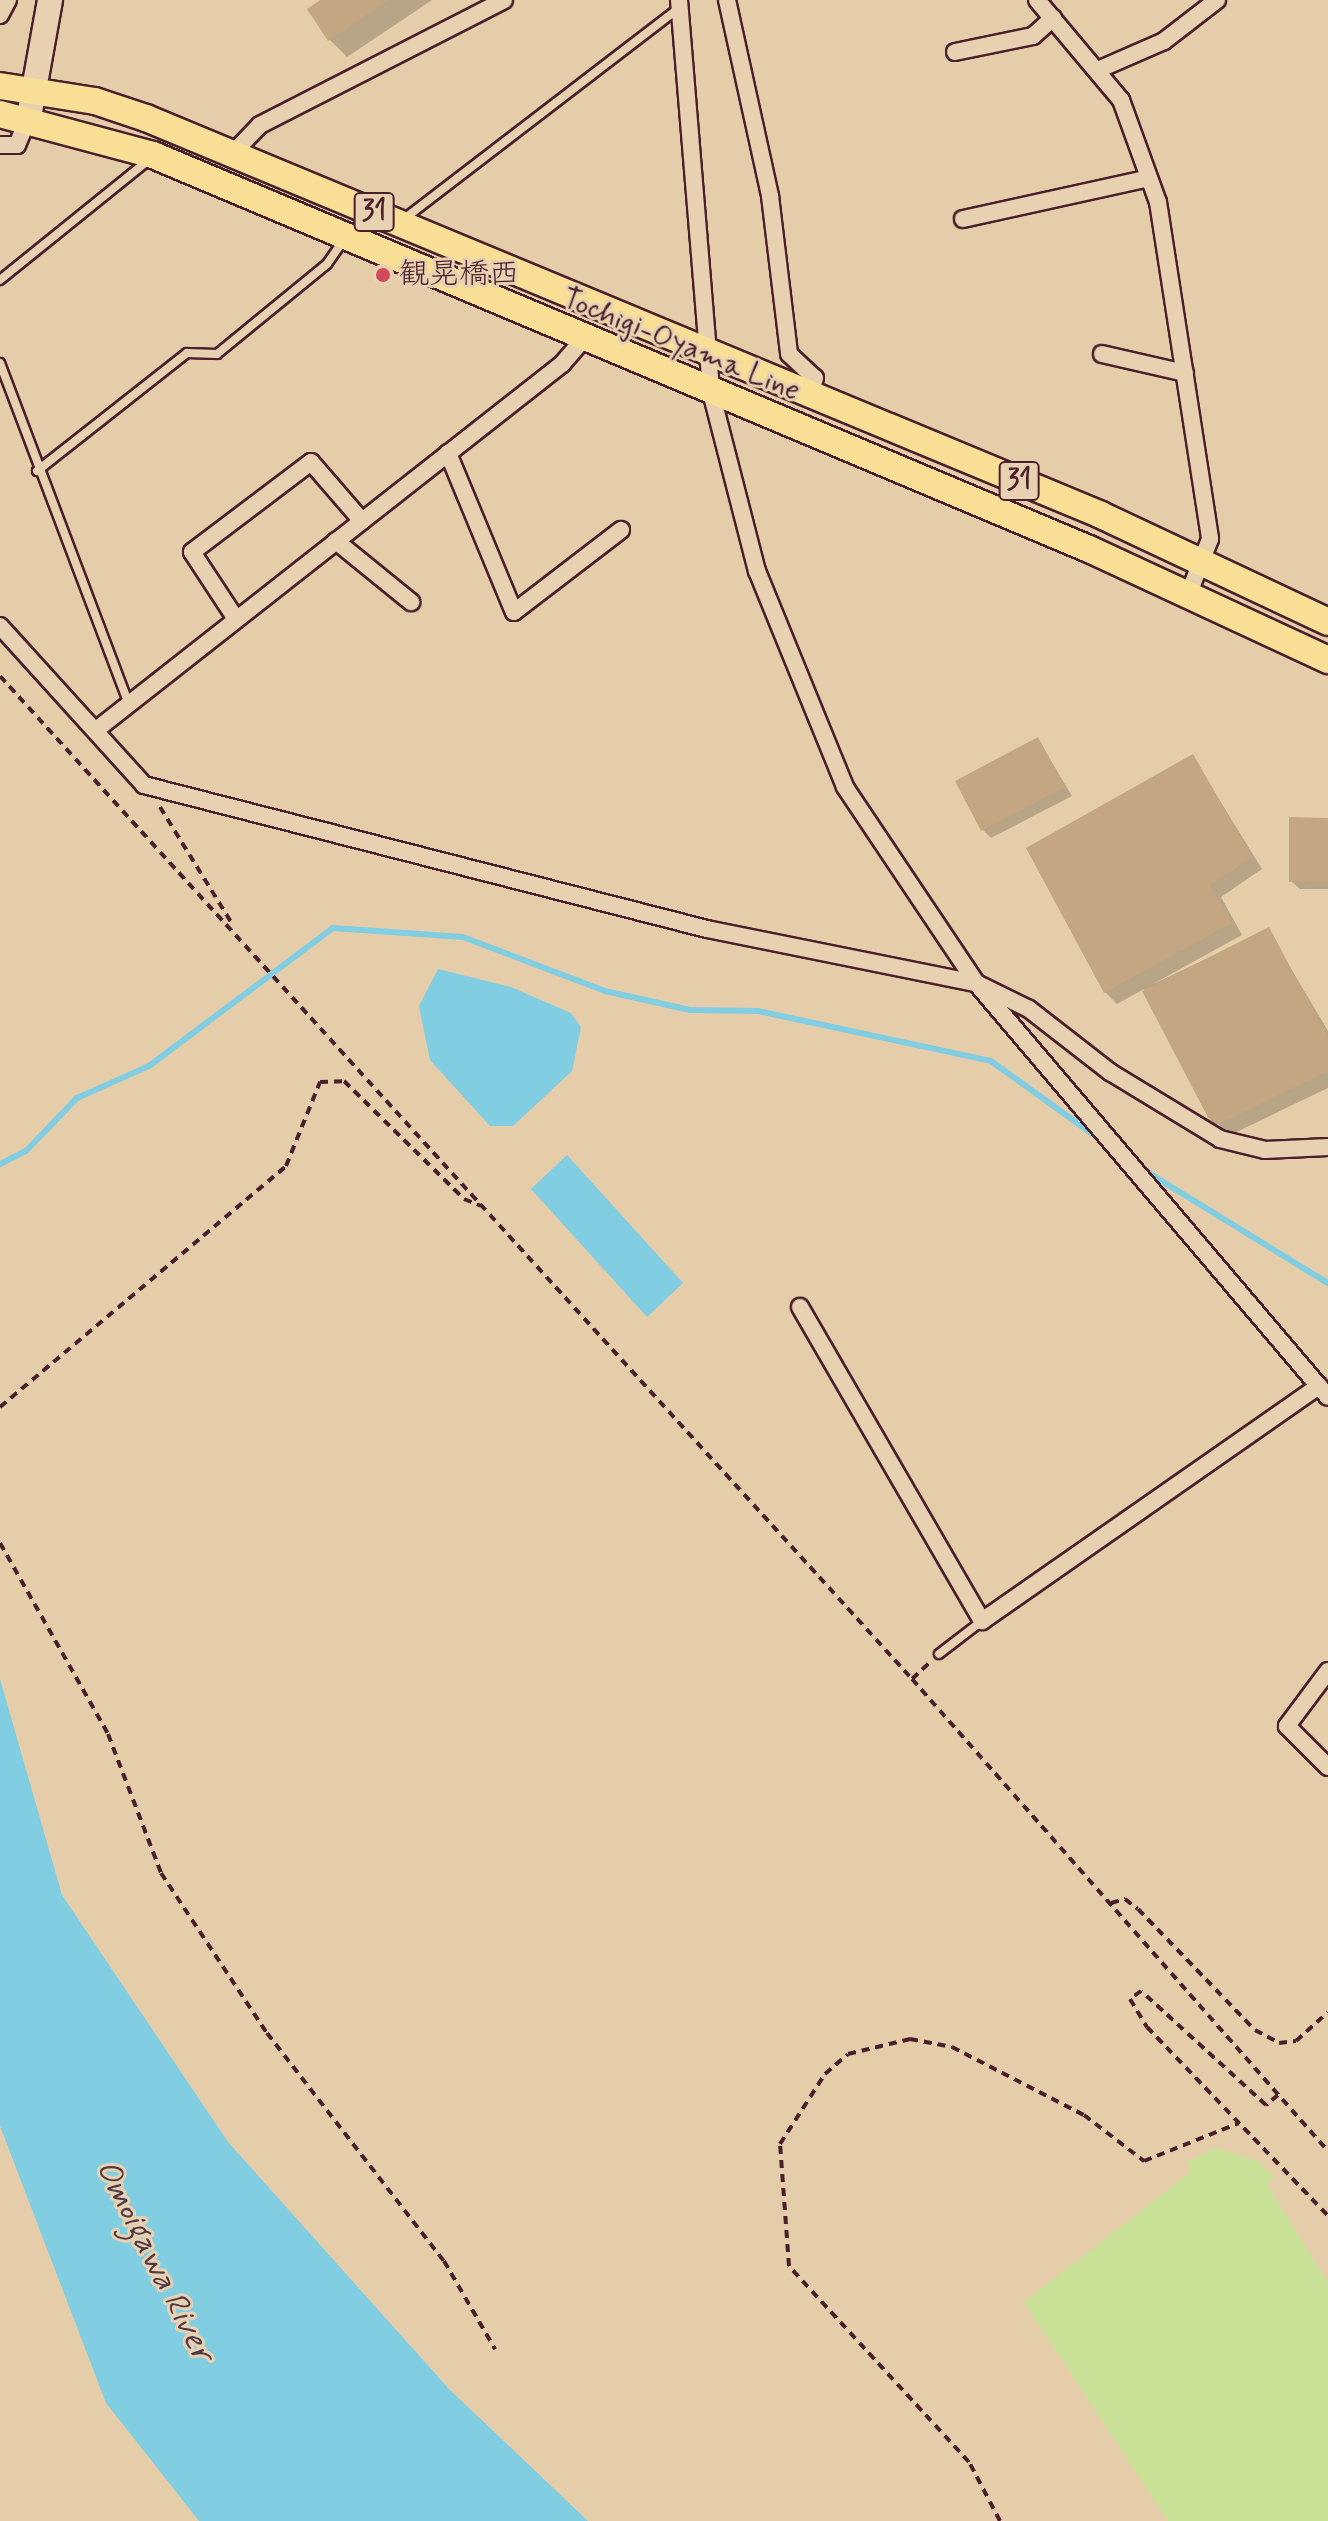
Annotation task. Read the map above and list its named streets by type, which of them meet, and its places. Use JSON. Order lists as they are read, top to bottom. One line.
{"streets":{"main road":["31","Tochigi-Oyama Line"]},"water":["Omoigawa River"],"places":["観晃橋西"]}
